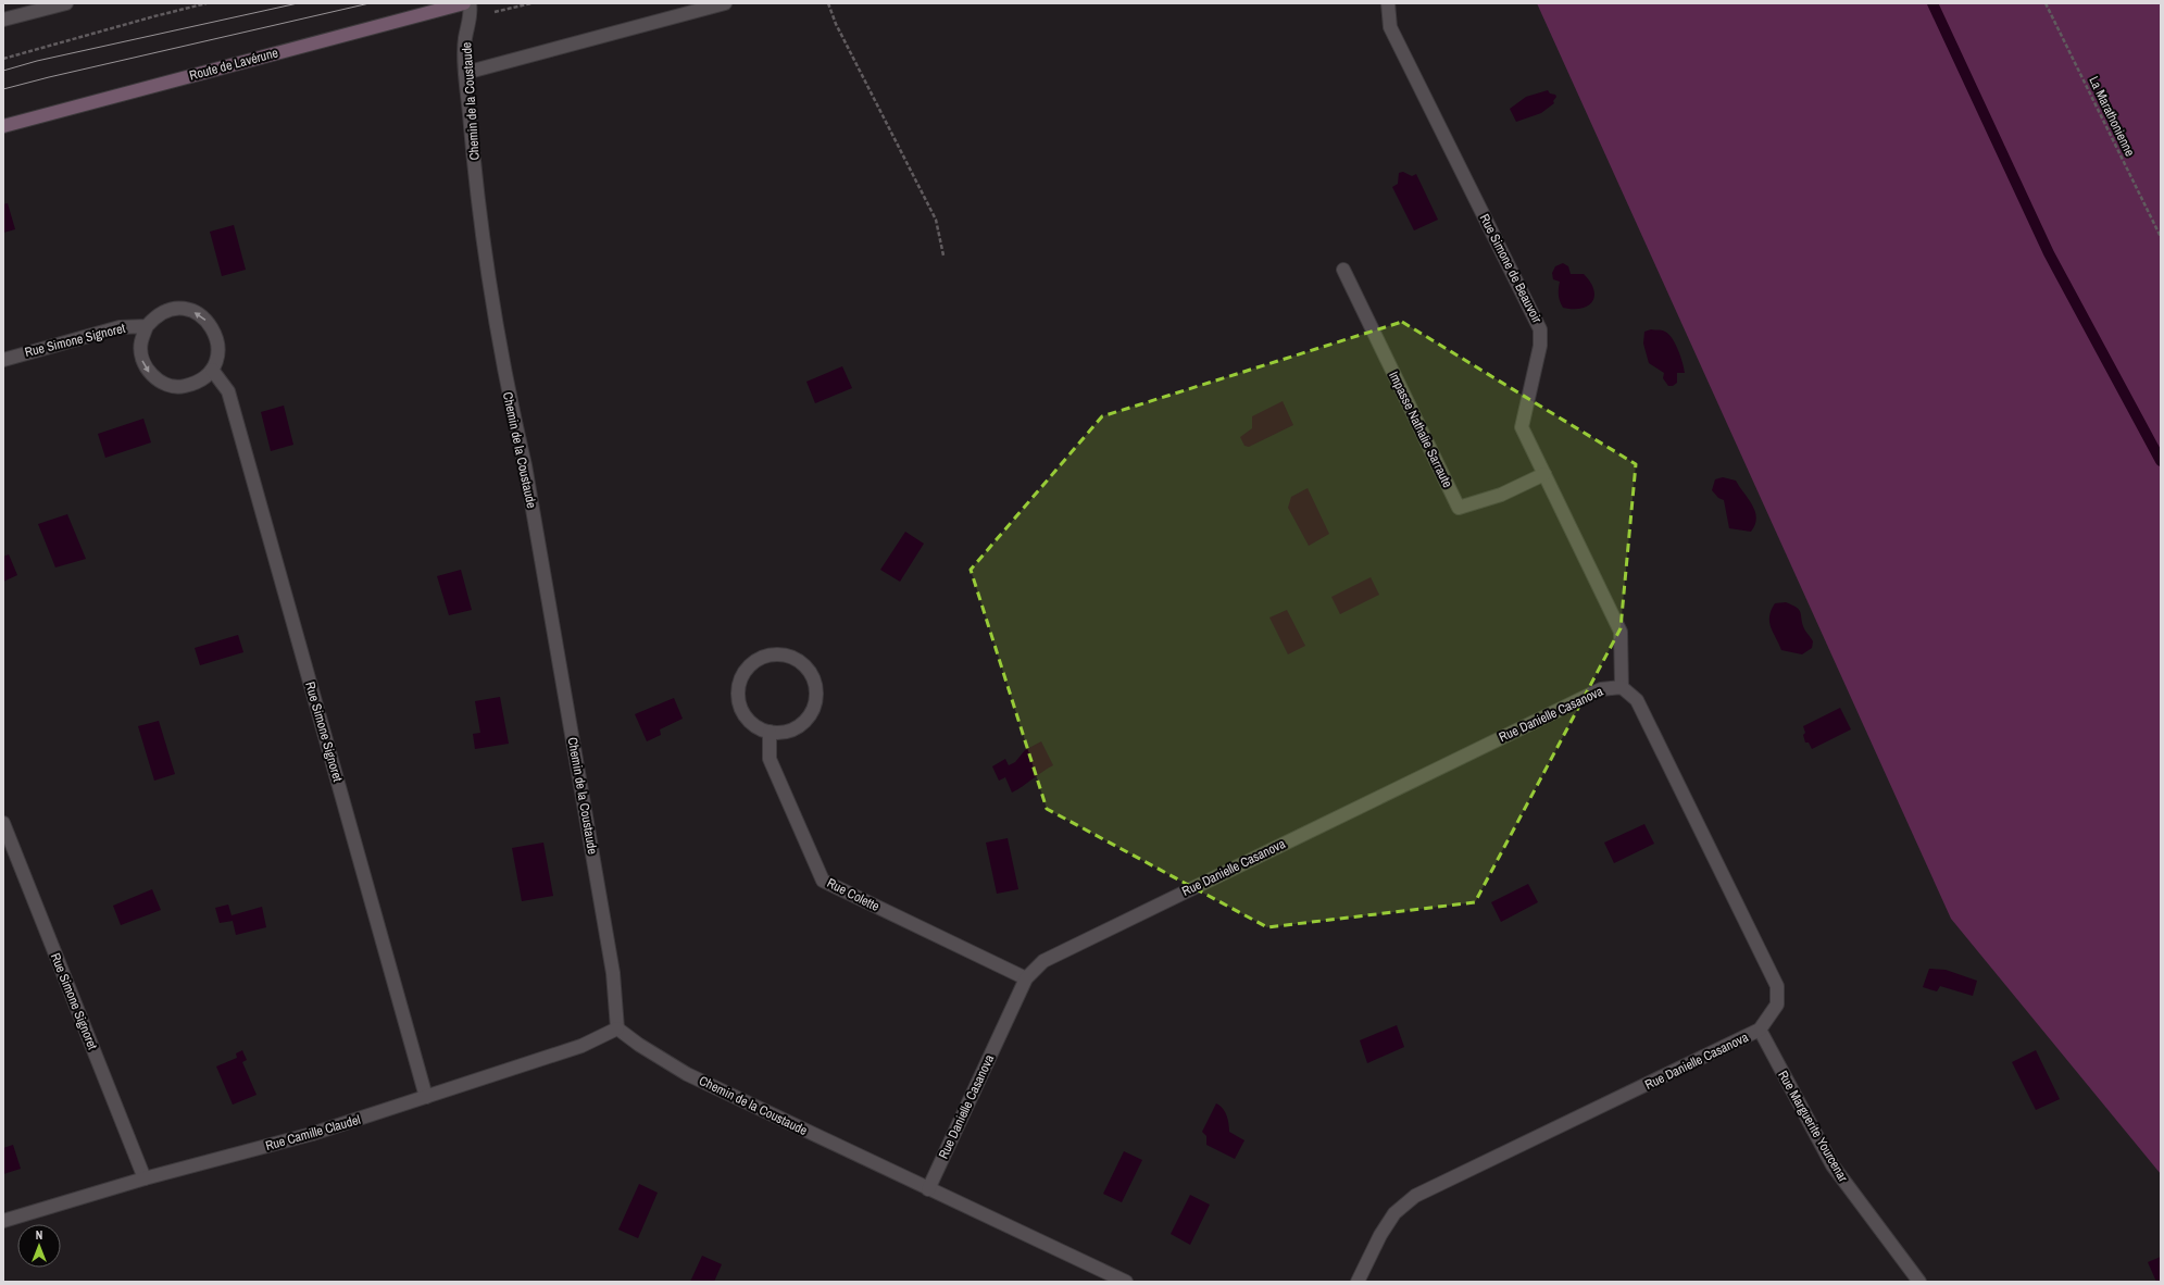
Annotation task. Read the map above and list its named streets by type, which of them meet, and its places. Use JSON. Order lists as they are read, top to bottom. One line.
{"streets":{"main road":["Route de Lavérune"],"street":["Chemin de la Coustaude","Rue Simone de Beauvoir","Rue Simone Signoret","Impasse Nathalie Sarraute","Rue Danielle Casanova","Rue Colette","Rue Marguerite Yourcenar","Rue Camille Claudel"],"path":["La Marathonienne"]},"crossings":[["Chemin de la Coustaude","Rue Danielle Casanova"],["Chemin de la Coustaude","Rue Camille Claudel"],["Rue Simone de Beauvoir","Impasse Nathalie Sarraute"],["Rue Simone de Beauvoir","Rue Danielle Casanova"],["Rue Simone Signoret","Rue Camille Claudel"],["Rue Danielle Casanova","Rue Colette"],["Rue Danielle Casanova","Rue Marguerite Yourcenar"]],"north":"top"}
